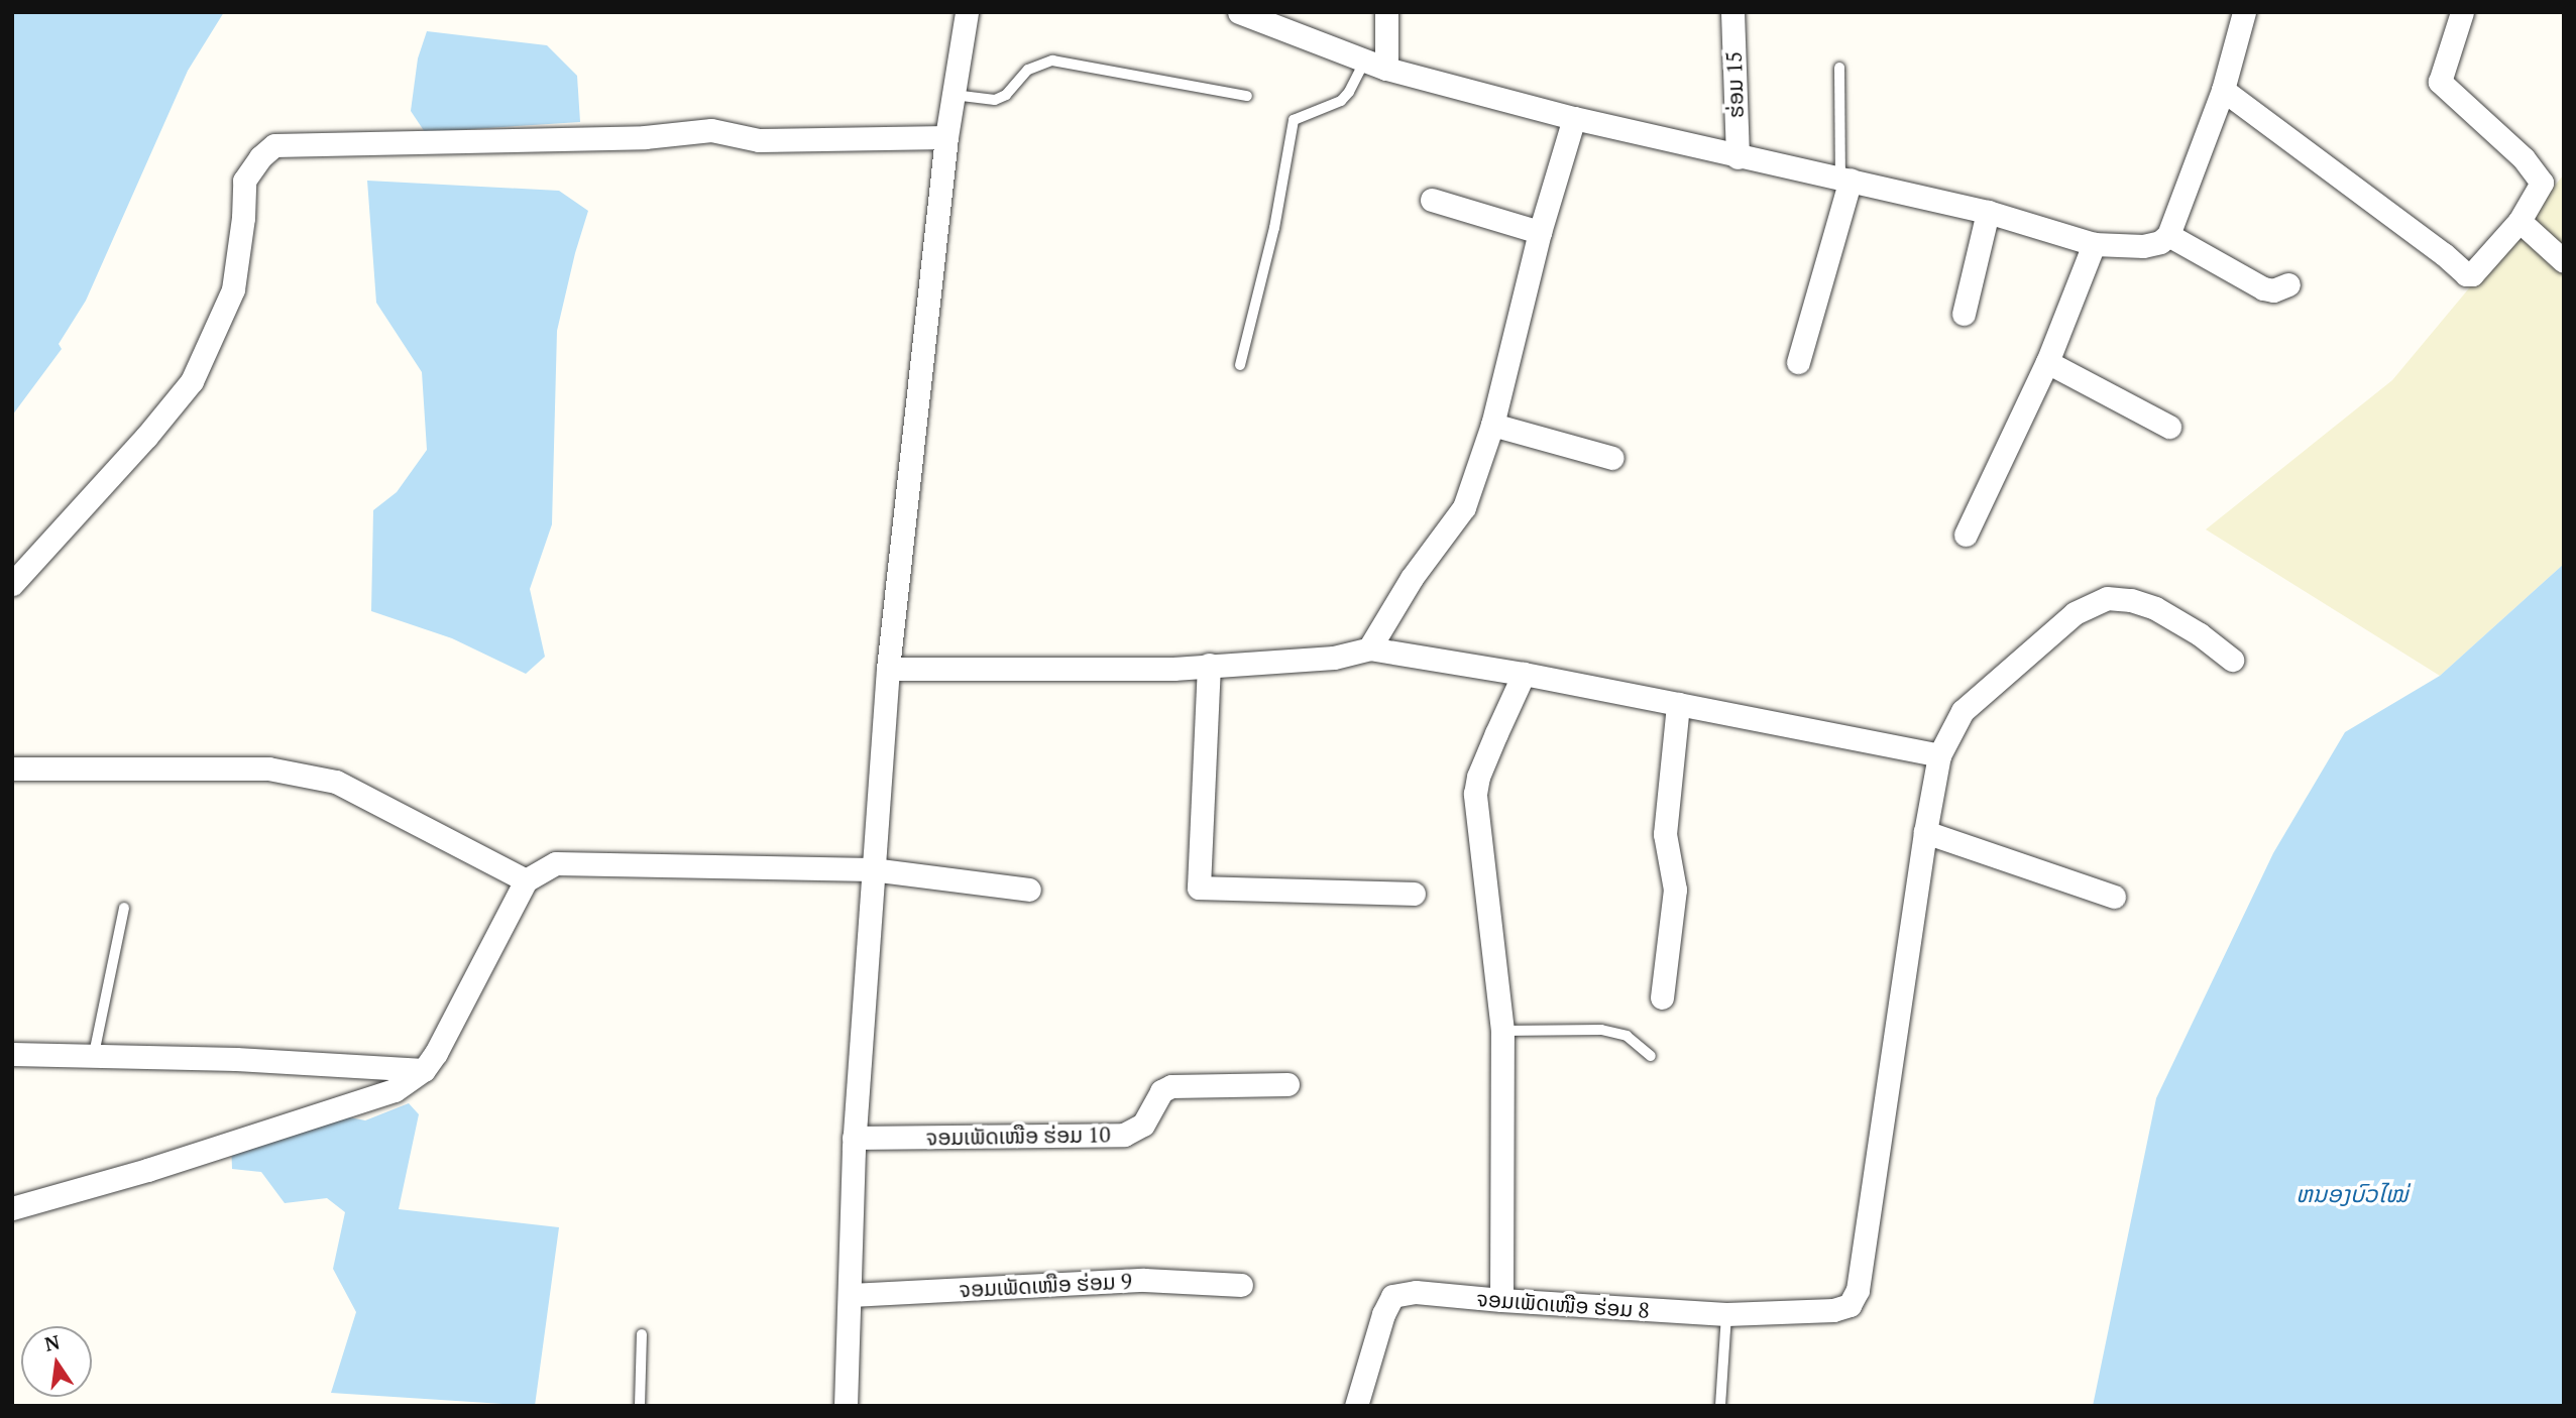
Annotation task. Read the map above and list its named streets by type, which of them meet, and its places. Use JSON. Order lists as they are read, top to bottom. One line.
{"streets":{"street":["ຮ່ອມ 15","ຈອມເພັດເໜືອ ຮ່ອມ 10","ຈອມເພັດເໜືອ ຮ່ອມ 9","ຈອມເພັດເໜືອ ຮ່ອມ 8"]},"water":["ຫນອງບົວໄໝ່"],"north":"top"}
